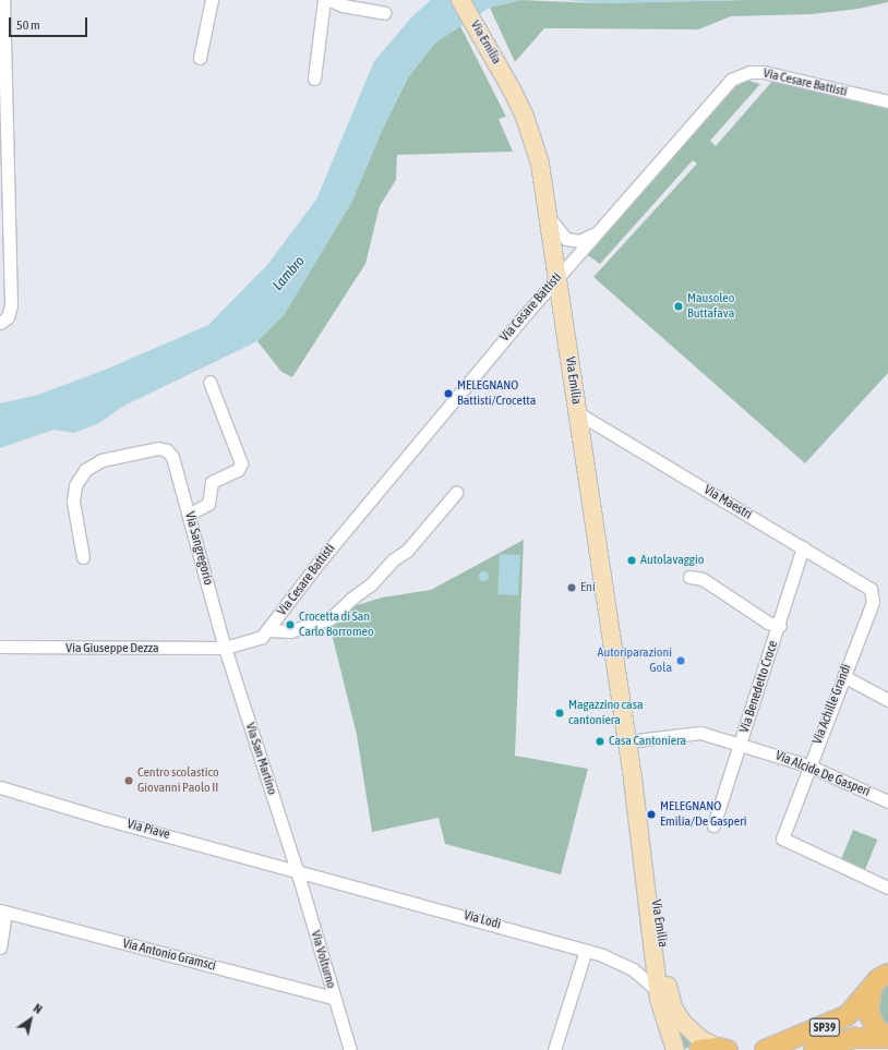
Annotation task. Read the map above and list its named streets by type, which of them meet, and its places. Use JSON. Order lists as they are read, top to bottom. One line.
{"streets":{"main road":["SP39"],"street":["Via Emilia","Via Cesare Battisti","Via Maestri","Via Sangregorio","Via Giuseppe Dezza","Via Benedetto Croce","Via Achille Grandi","Via San Martino","Via Alcide De Gasperi","Via Piave","Via Lodi","Via Antonio Gramsci","Via Volturno"]},"crossings":[["Via Emilia","Via Cesare Battisti"],["Via Emilia","Via Maestri"],["Via Emilia","Via Alcide De Gasperi"],["Via Emilia","Via Lodi"],["Via Cesare Battisti","Via Sangregorio"],["Via Cesare Battisti","Via Giuseppe Dezza"],["Via Cesare Battisti","Via San Martino"],["Via Maestri","Via Benedetto Croce"],["Via Maestri","Via Achille Grandi"],["Via Sangregorio","Via Giuseppe Dezza"],["Via Sangregorio","Via San Martino"],["Via Giuseppe Dezza","Via San Martino"],["Via Benedetto Croce","Via Alcide De Gasperi"],["Via Achille Grandi","Via Alcide De Gasperi"],["Via San Martino","Via Piave"],["Via San Martino","Via Lodi"],["Via San Martino","Via Volturno"],["Via Piave","Via Lodi"],["Via Piave","Via Volturno"],["Via Lodi","Via Volturno"],["Via Antonio Gramsci","Via Volturno"]],"water":["Lambro"],"places":["Mausoleo Buttafava","MELEGNANO Battisti/Crocetta","Autolavaggio","Eni","Crocetta di San Carlo Borromeo","Autoriparazioni Gola","Magazzino casa cantoniera","Casa Cantoniera","Centro scolastico Giovanni Paolo II","MELEGNANO Emilia/De Gasperi"],"scale_bar":"50 m","north":"top right"}
